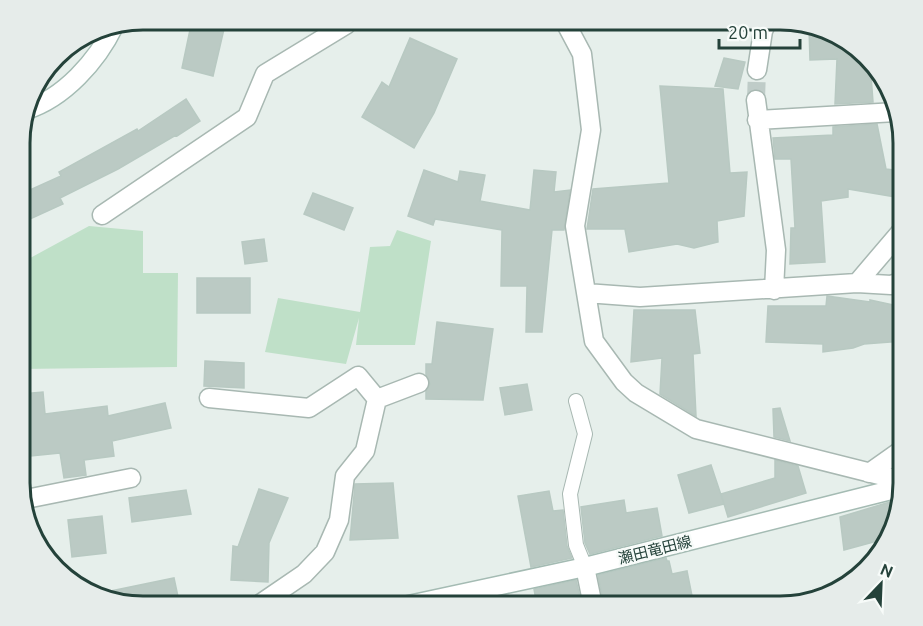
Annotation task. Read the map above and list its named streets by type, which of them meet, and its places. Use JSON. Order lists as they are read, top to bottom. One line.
{"streets":{"street":["瀬田竜田線"]},"scale_bar":"20 m","north":"top right"}
